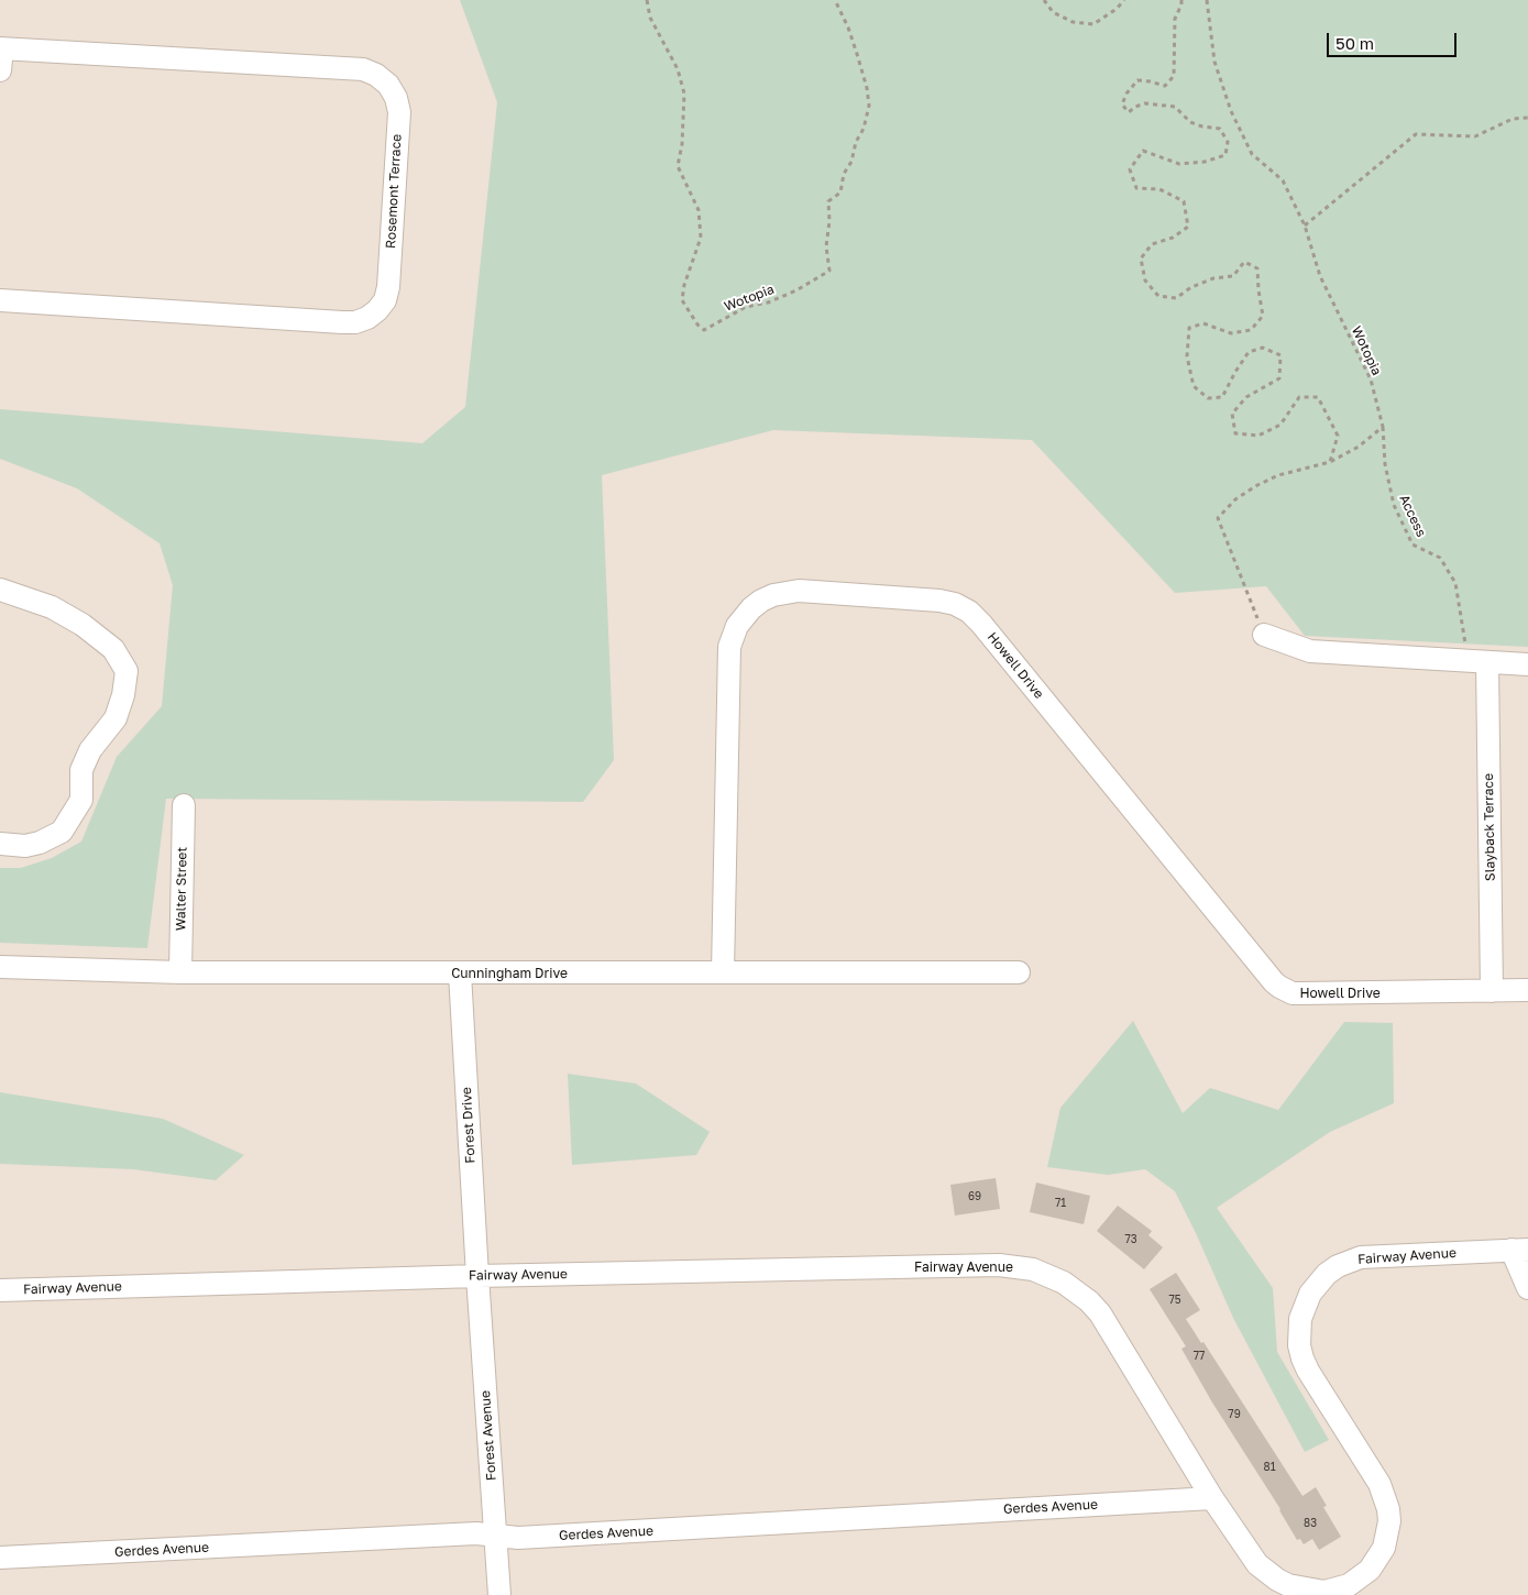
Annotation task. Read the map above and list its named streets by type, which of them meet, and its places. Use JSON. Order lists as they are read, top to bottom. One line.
{"streets":{"street":["Rosemont Terrace","Howell Drive","Slayback Terrace","Walter Street","Cunningham Drive","Forest Drive","Fairway Avenue","Forest Avenue","Gerdes Avenue"],"path":["Wotopia","Access"]},"crossings":[["Wotopia","Access"],["Access","Slayback Terrace"],["Howell Drive","Slayback Terrace"],["Howell Drive","Cunningham Drive"],["Walter Street","Cunningham Drive"],["Cunningham Drive","Forest Drive"],["Forest Drive","Fairway Avenue"],["Forest Drive","Forest Avenue"],["Fairway Avenue","Forest Avenue"],["Fairway Avenue","Gerdes Avenue"],["Forest Avenue","Gerdes Avenue"]],"house_numbers":["69","71","73","75","77","79","81","83"],"scale_bar":"50 m"}
